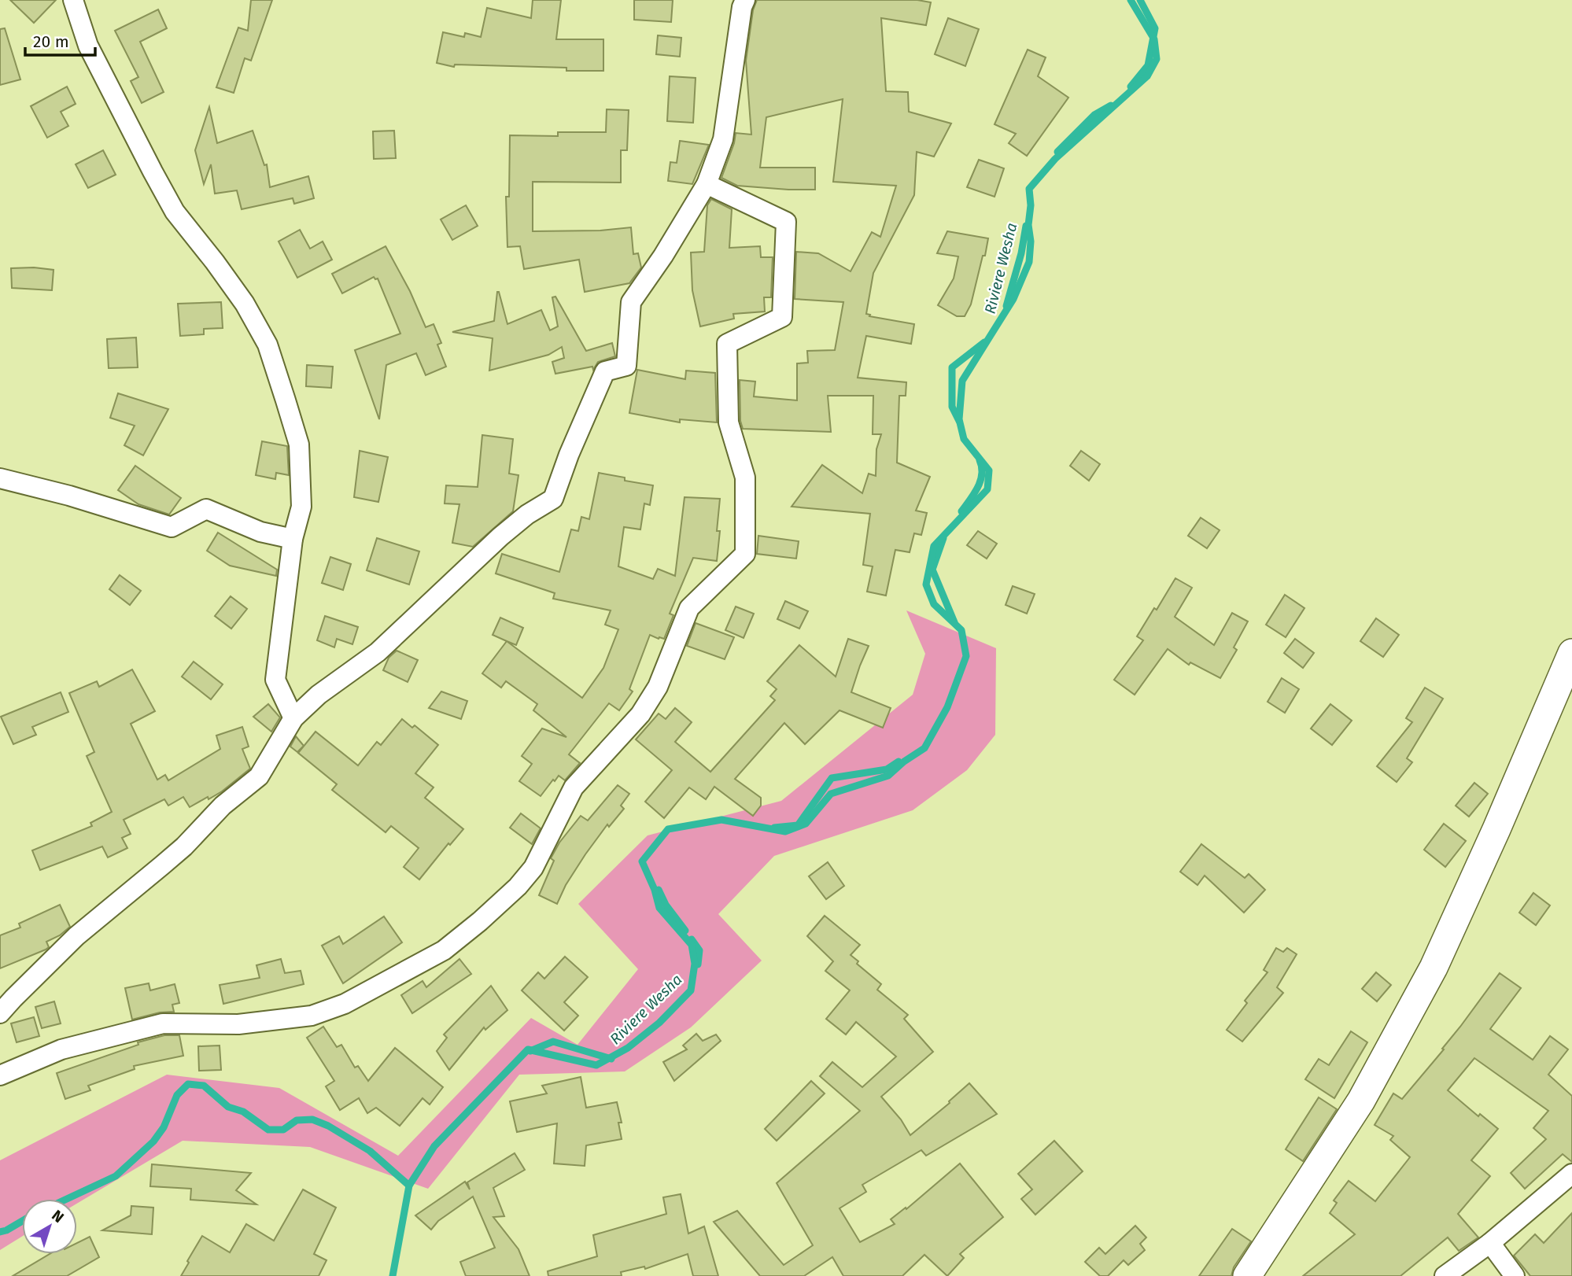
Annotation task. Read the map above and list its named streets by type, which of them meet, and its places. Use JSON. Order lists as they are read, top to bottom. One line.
{"water":["Riviere Wesha"],"scale_bar":"20 m","north":"top right"}
